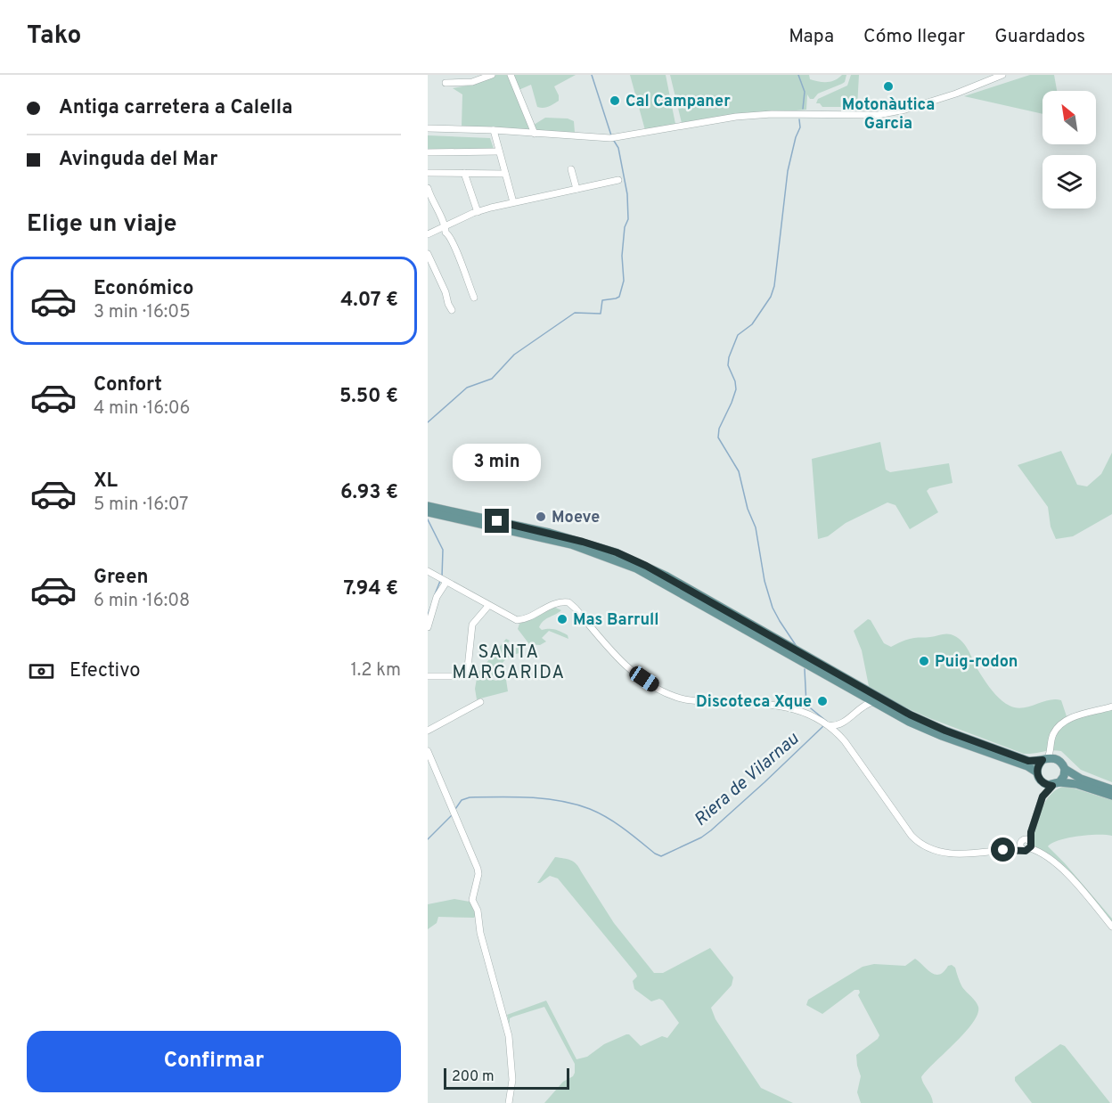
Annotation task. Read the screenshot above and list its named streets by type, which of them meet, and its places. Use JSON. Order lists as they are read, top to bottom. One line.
{"districts":["SANTA MARGARIDA"],"water":["Riera de Vilarnau"],"places":["Motonàutica Garcia","Cal Campaner","Moeve","Mas Barrull","Puig-rodon","Discoteca Xque"],"scale_bar":"200 m","north":"top left","page":{"header":"Tako","nav":["Mapa","Cómo llegar","Guardados"],"banner":["Antiga carretera a Calella","Avinguda del Mar"],"heading":"Elige un viaje","list":[{"name":"Económico","note":"3 min · 16:05","value":"4.07 €"},{"name":"Confort","note":"4 min · 16:06","value":"5.50 €"},{"name":"XL","note":"5 min · 16:07","value":"6.93 €"},{"name":"Green","note":"6 min · 16:08","value":"7.94 €"}],"bubble":"3 min","pay":["Efectivo","1.2 km"],"buttons":"Confirmar","scale":"200 m"}}
